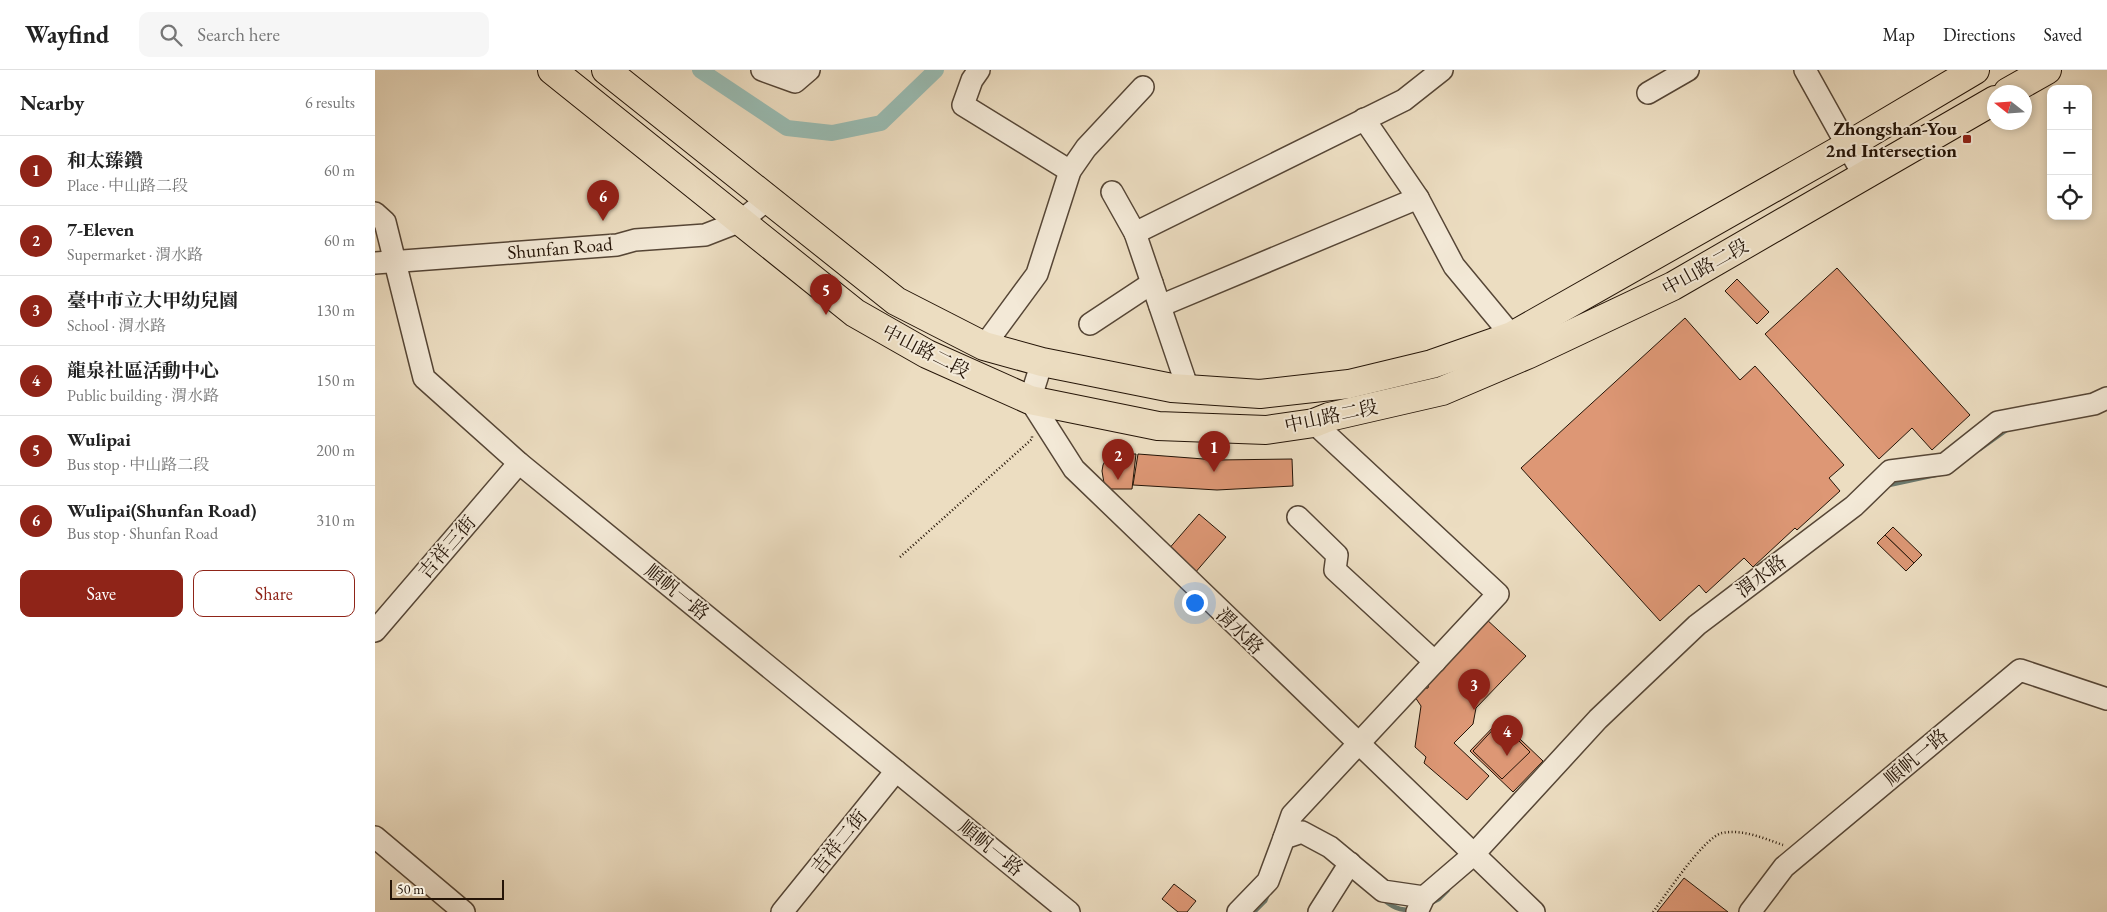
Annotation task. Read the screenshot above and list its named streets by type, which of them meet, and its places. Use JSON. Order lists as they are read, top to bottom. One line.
{"streets":{"main road":["中山路二段"],"street":["Shunfan Road","吉祥三街","渭水路","順帆一路","吉祥二街"]},"crossings":[["Shunfan Road","中山路二段"],["Shunfan Road","順帆一路"],["中山路二段","渭水路"],["吉祥三街","順帆一路"],["順帆一路","吉祥二街"]],"places":{"transit":["Zhongshan-You 2nd Intersection"]},"scale_bar":"50 m","north":"left","page":{"header":"Wayfind","search":"Search here","nav":["Map","Directions","Saved"],"heading":["Nearby","6 results"],"map_buttons":["+","−"],"list":[{"mark":"1","name":"和太臻鑽","note":"Place · 中山路二段","value":"60 m"},{"mark":"2","name":"7-Eleven","note":"Supermarket · 渭水路","value":"60 m"},{"mark":"3","name":"臺中市立大甲幼兒園","note":"School · 渭水路","value":"130 m"},{"mark":"4","name":"龍泉社區活動中心","note":"Public building · 渭水路","value":"150 m"},{"mark":"5","name":"Wulipai","note":"Bus stop · 中山路二段","value":"200 m"},{"mark":"6","name":"Wulipai(Shunfan Road)","note":"Bus stop · Shunfan Road","value":"310 m"}],"pins":["6","5","1","2","3","4"],"buttons":["Save","Share"],"scale":"50 m"}}
